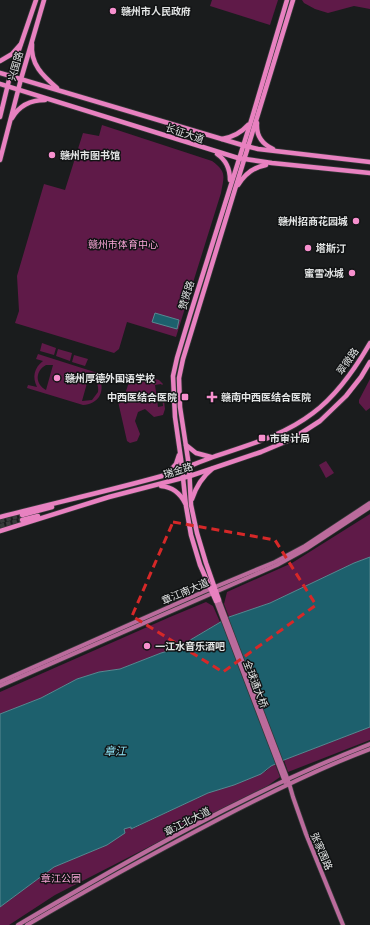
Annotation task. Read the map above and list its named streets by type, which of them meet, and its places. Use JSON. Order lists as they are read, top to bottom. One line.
{"streets":{"main road":["兴国路","长征大道","赞贤路","翠微路","瑞金路","章江南大道","全球通大桥","章江北大道","张家围路"]},"crossings":[["兴国路","长征大道"],["长征大道","赞贤路"],["赞贤路","瑞金路"],["赞贤路","章江南大道"],["赞贤路","全球通大桥"],["翠微路","瑞金路"],["全球通大桥","章江北大道"],["全球通大桥","张家围路"],["章江北大道","张家围路"]],"water":["章江"],"parks":["赣州市体育中心","章江公园"],"places":{"other":["赣州市人民政府","赣州市图书馆","赣州招商花园城","塔斯汀","蜜雪冰城","赣州厚德外国语学校","一江水音乐酒吧"],"transit":["中西医结合医院","市审计局"],"health":["赣南中西医结合医院"]}}
